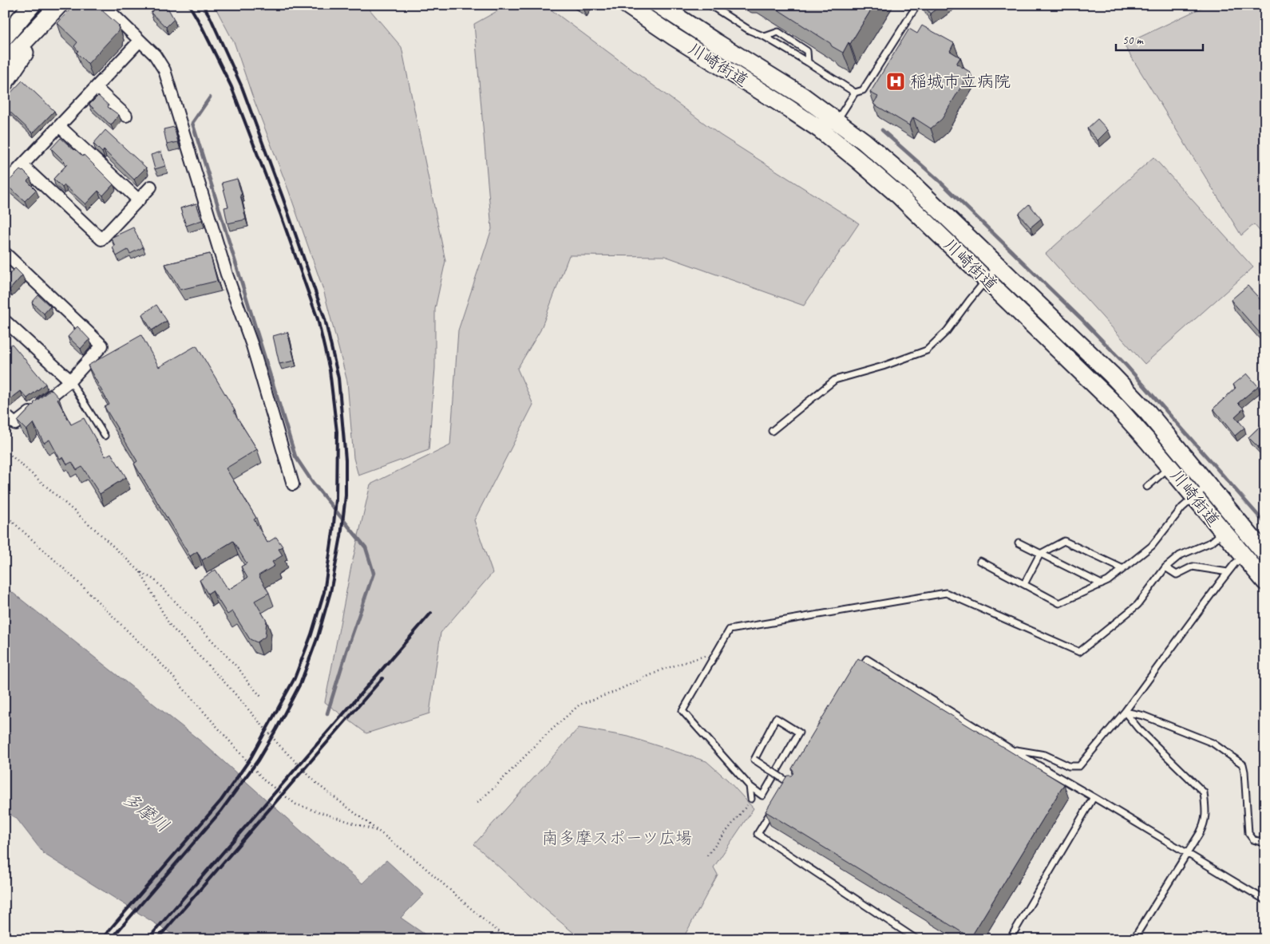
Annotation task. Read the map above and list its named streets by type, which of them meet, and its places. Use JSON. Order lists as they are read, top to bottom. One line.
{"streets":{"main road":["川崎街道"]},"water":["多摩川"],"parks":["南多摩スポーツ広場"],"places":{"hospital":["稲城市立病院"]},"scale_bar":"50 m"}
